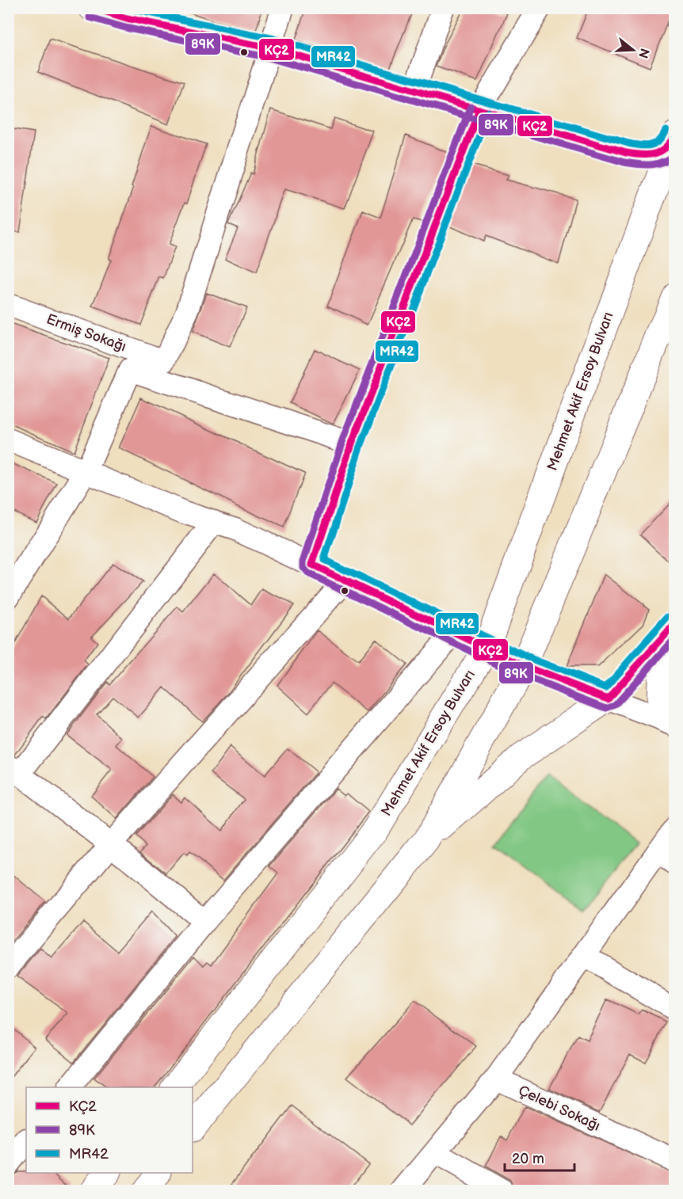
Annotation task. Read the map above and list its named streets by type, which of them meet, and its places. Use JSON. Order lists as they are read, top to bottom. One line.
{"streets":{"main road":["Mehmet Akif Ersoy Bulvarı"],"street":["Ermiş Sokağı","Çelebi Sokağı"]},"lines":["transit line KÇ2","transit line MR42","transit line 89K"],"legend":["KÇ2","89K","MR42"],"scale_bar":"20 m","north":"right"}
